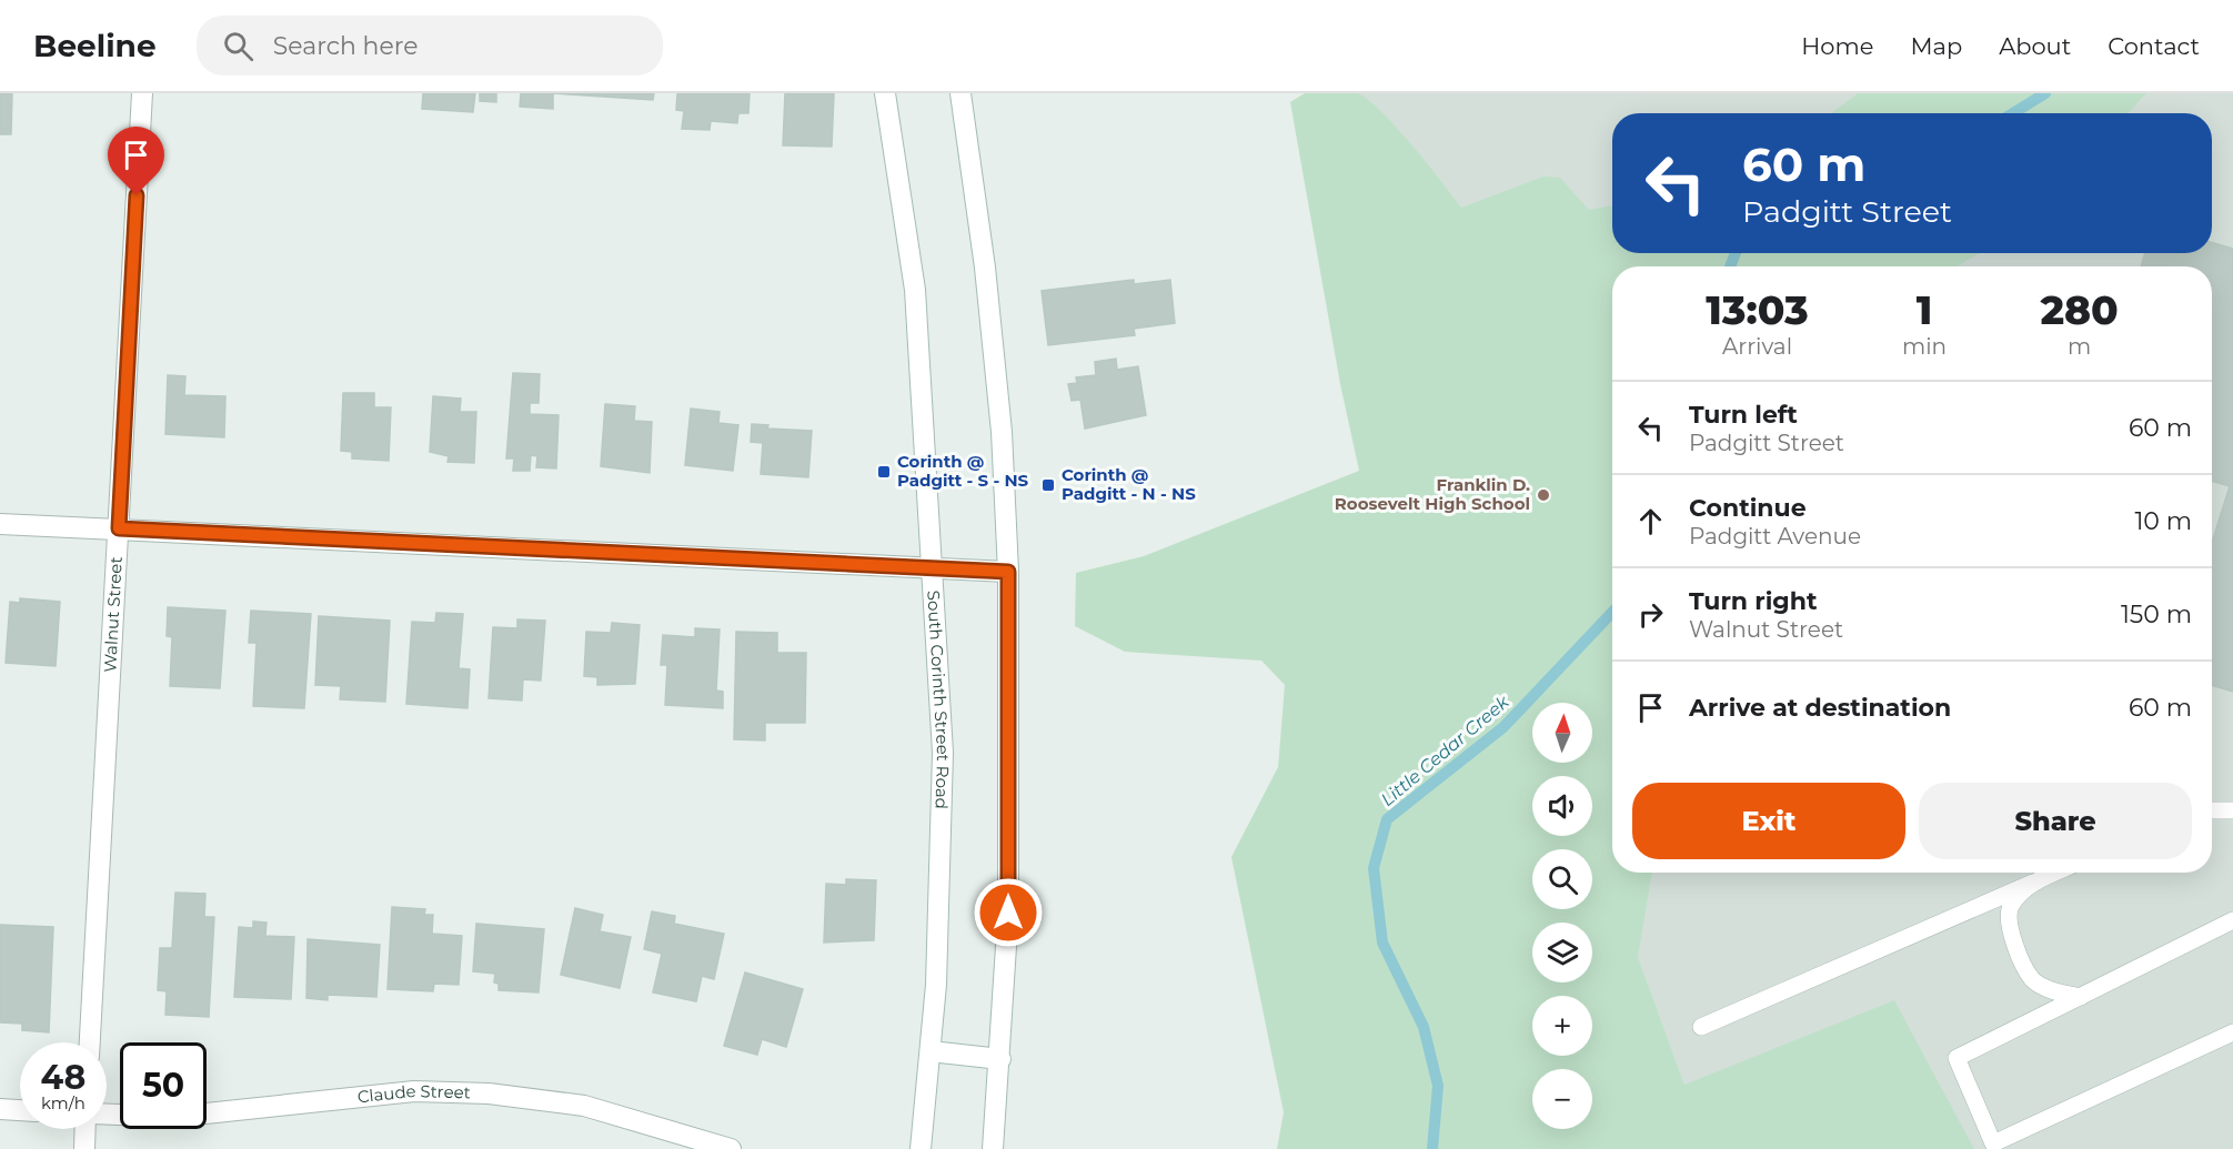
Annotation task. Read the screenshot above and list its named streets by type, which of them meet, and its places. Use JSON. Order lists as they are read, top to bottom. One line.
{"streets":{"street":["Walnut Street","South Corinth Street Road","Claude Street"]},"water":["Little Cedar Creek"],"places":{"transit":["Corinth @ Padgitt - S - NS","Corinth @ Padgitt - N - NS"],"other":["Franklin D. Roosevelt High School"]},"north":"top","page":{"header":"Beeline","search":"Search here","nav":["Home","Map","About","Contact"],"turn":["60 m","Padgitt Street"],"eta":["13:03","Arrival","1","min","280","m"],"list":[{"name":"Turn left","note":"Padgitt Street","value":"60 m"},{"name":"Continue","note":"Padgitt Avenue","value":"10 m"},{"name":"Turn right","note":"Walnut Street","value":"150 m"},{"name":"Arrive at destination","value":"60 m"}],"map_buttons":["+","−"],"buttons":["Exit","Share"],"speed":"48 km/h","limit":"50"}}
